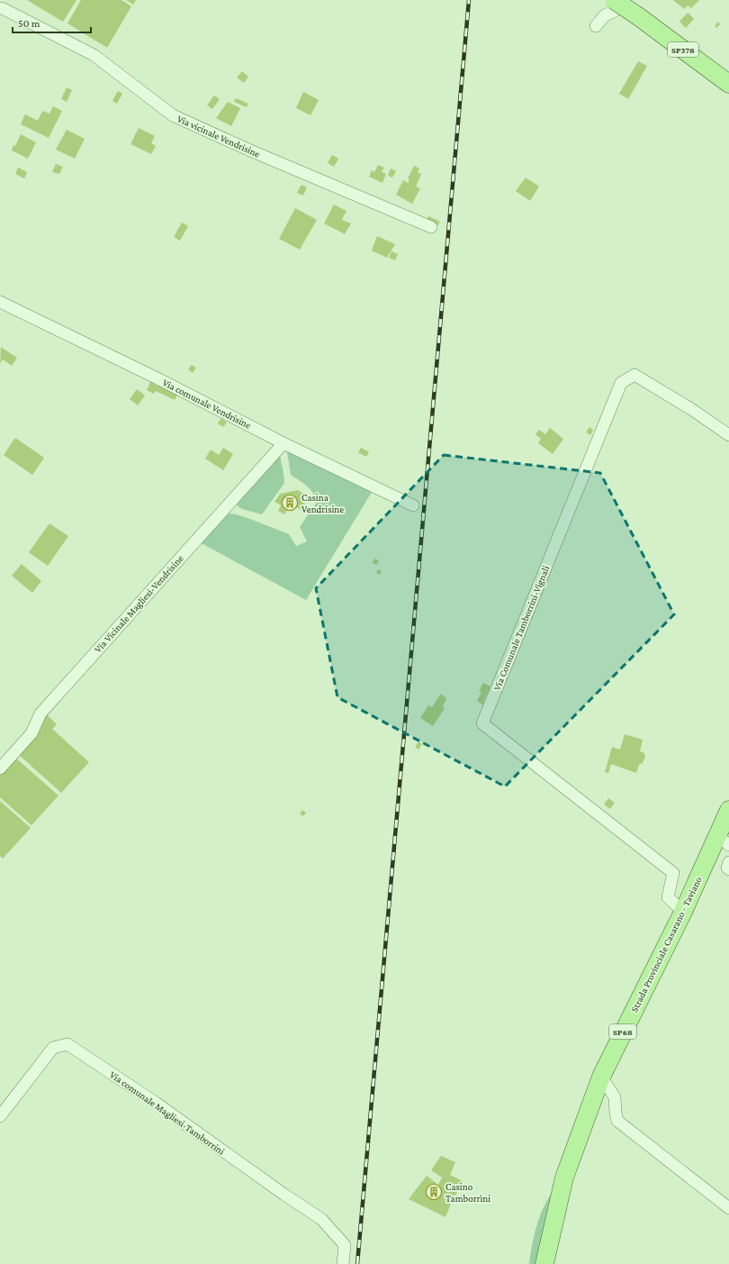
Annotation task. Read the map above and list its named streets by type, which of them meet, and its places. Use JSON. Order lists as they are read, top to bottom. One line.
{"streets":{"main road":["SP378","Strada Provinciale Casarano - Taviano","SP68"],"street":["Via vicinale Vendrisine","Via comunale Vendrisine","Via Vicinale Magliesi-Vendrisine","Via Comunale Tamborrini-Vignali","Via comunale Magliesi-Tamborrini"]},"crossings":[["Via comunale Vendrisine","Via Vicinale Magliesi-Vendrisine"],["Via Comunale Tamborrini-Vignali","Strada Provinciale Casarano - Taviano"]],"places":{"building":["Casina Vendrisine","Casino Tamborrìni"]},"scale_bar":"50 m"}
